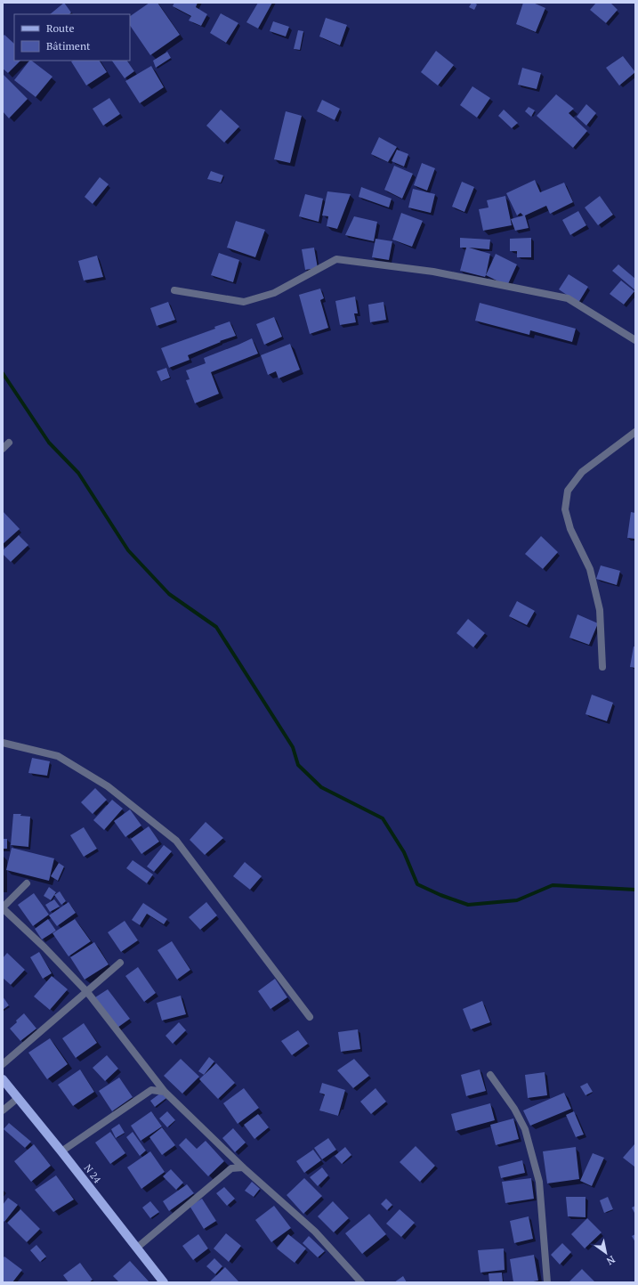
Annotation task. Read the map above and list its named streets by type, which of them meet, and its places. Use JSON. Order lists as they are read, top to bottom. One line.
{"streets":{"main road":["N 24"]},"legend":["Route","Bâtiment"],"north":"bottom right"}
